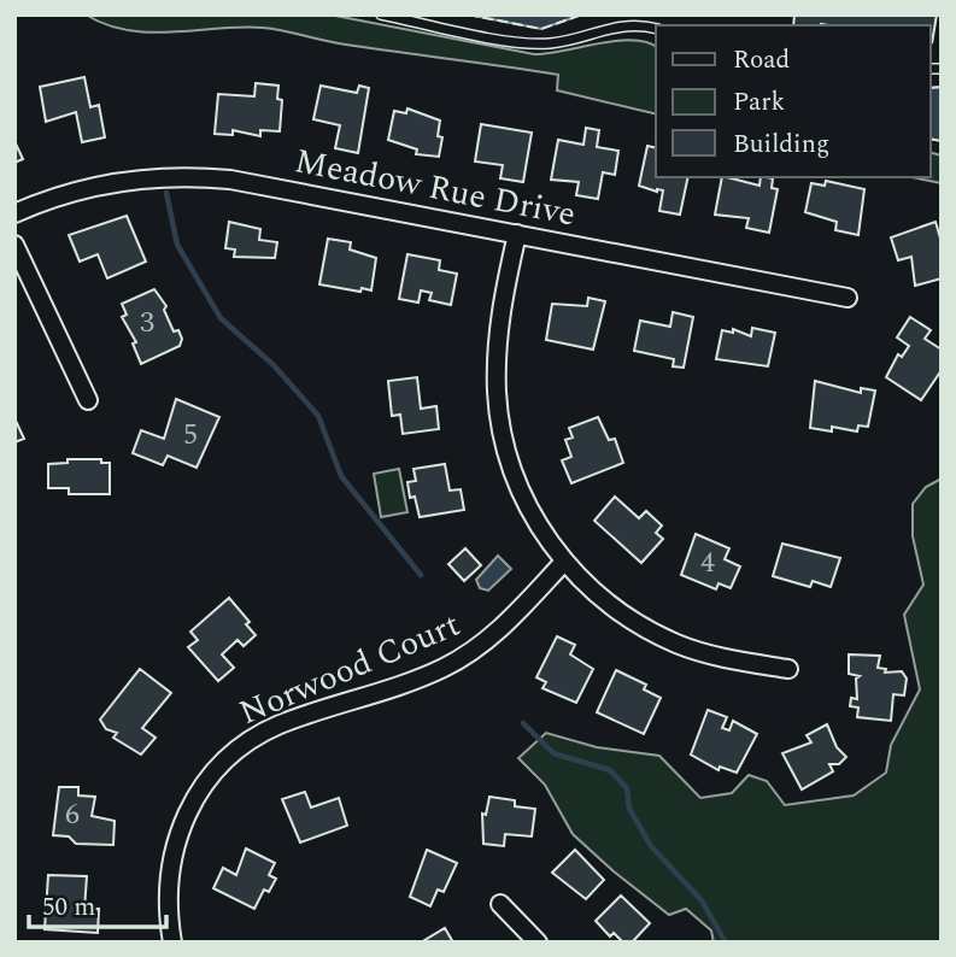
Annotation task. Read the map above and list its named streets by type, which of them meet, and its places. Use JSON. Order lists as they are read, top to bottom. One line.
{"streets":{"street":["Meadow Rue Drive","Norwood Court"]},"house_numbers":["3","5","4","6"],"legend":["Road","Park","Building"],"scale_bar":"50 m"}
